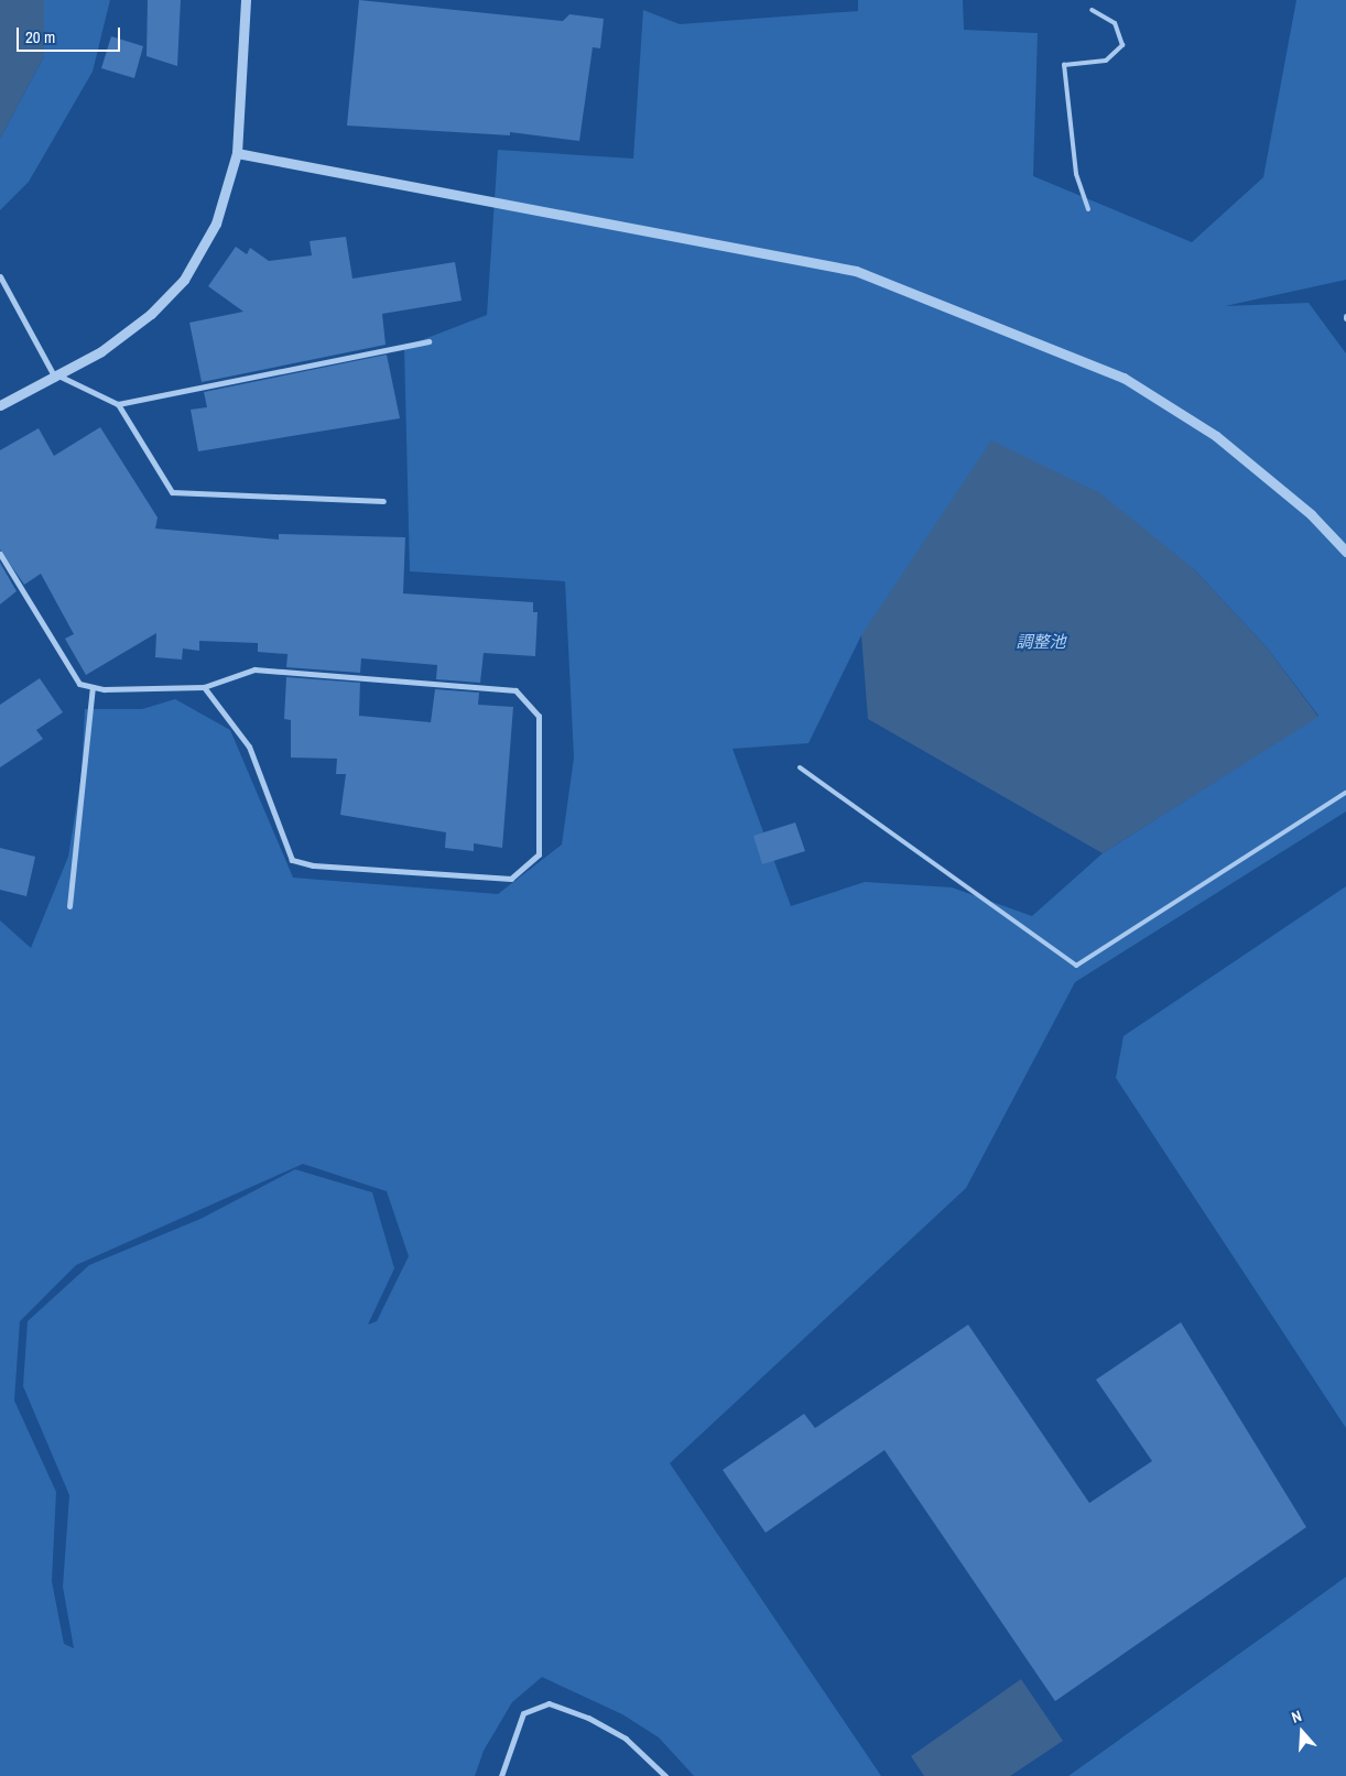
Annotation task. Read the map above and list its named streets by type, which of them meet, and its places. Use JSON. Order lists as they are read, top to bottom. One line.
{"water":["調整池"],"scale_bar":"20 m","north":"top"}
